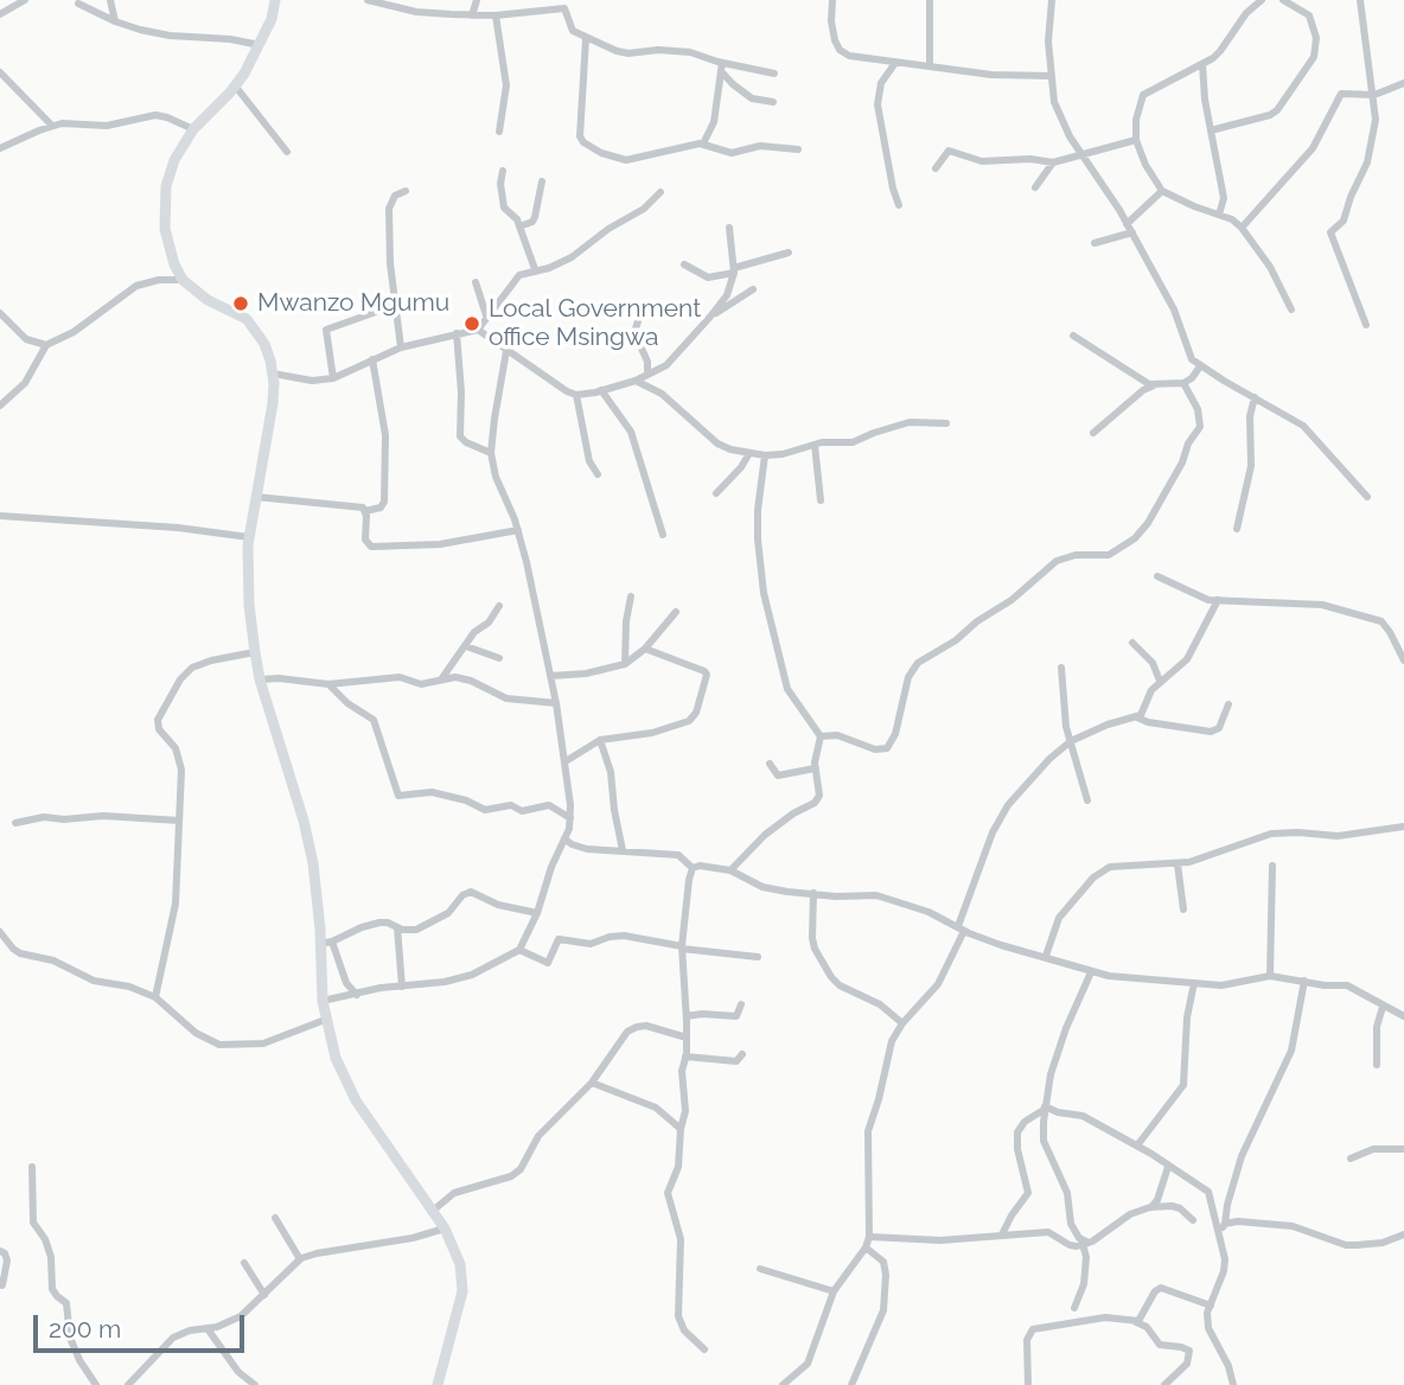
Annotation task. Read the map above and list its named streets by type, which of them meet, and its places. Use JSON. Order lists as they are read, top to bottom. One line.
{"places":["Mwanzo Mgumu","Local Government office Msingwa"],"scale_bar":"200 m"}
